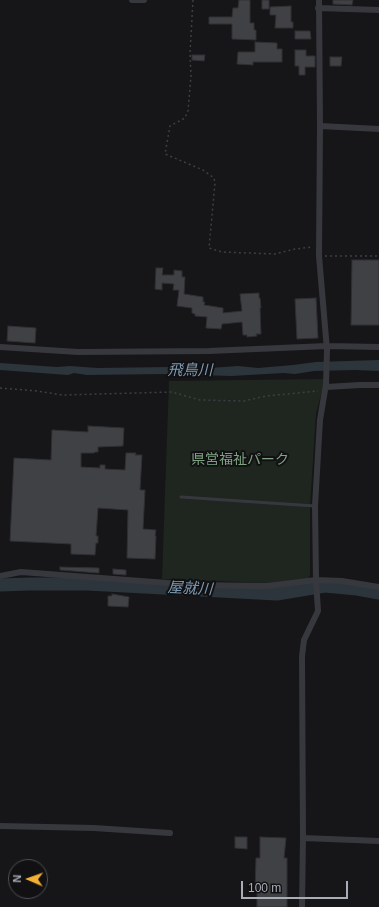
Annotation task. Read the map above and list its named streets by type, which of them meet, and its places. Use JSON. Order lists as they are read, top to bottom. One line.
{"water":["飛鳥川","屋就川"],"parks":["県営福祉パーク"],"scale_bar":"100 m","north":"left"}
